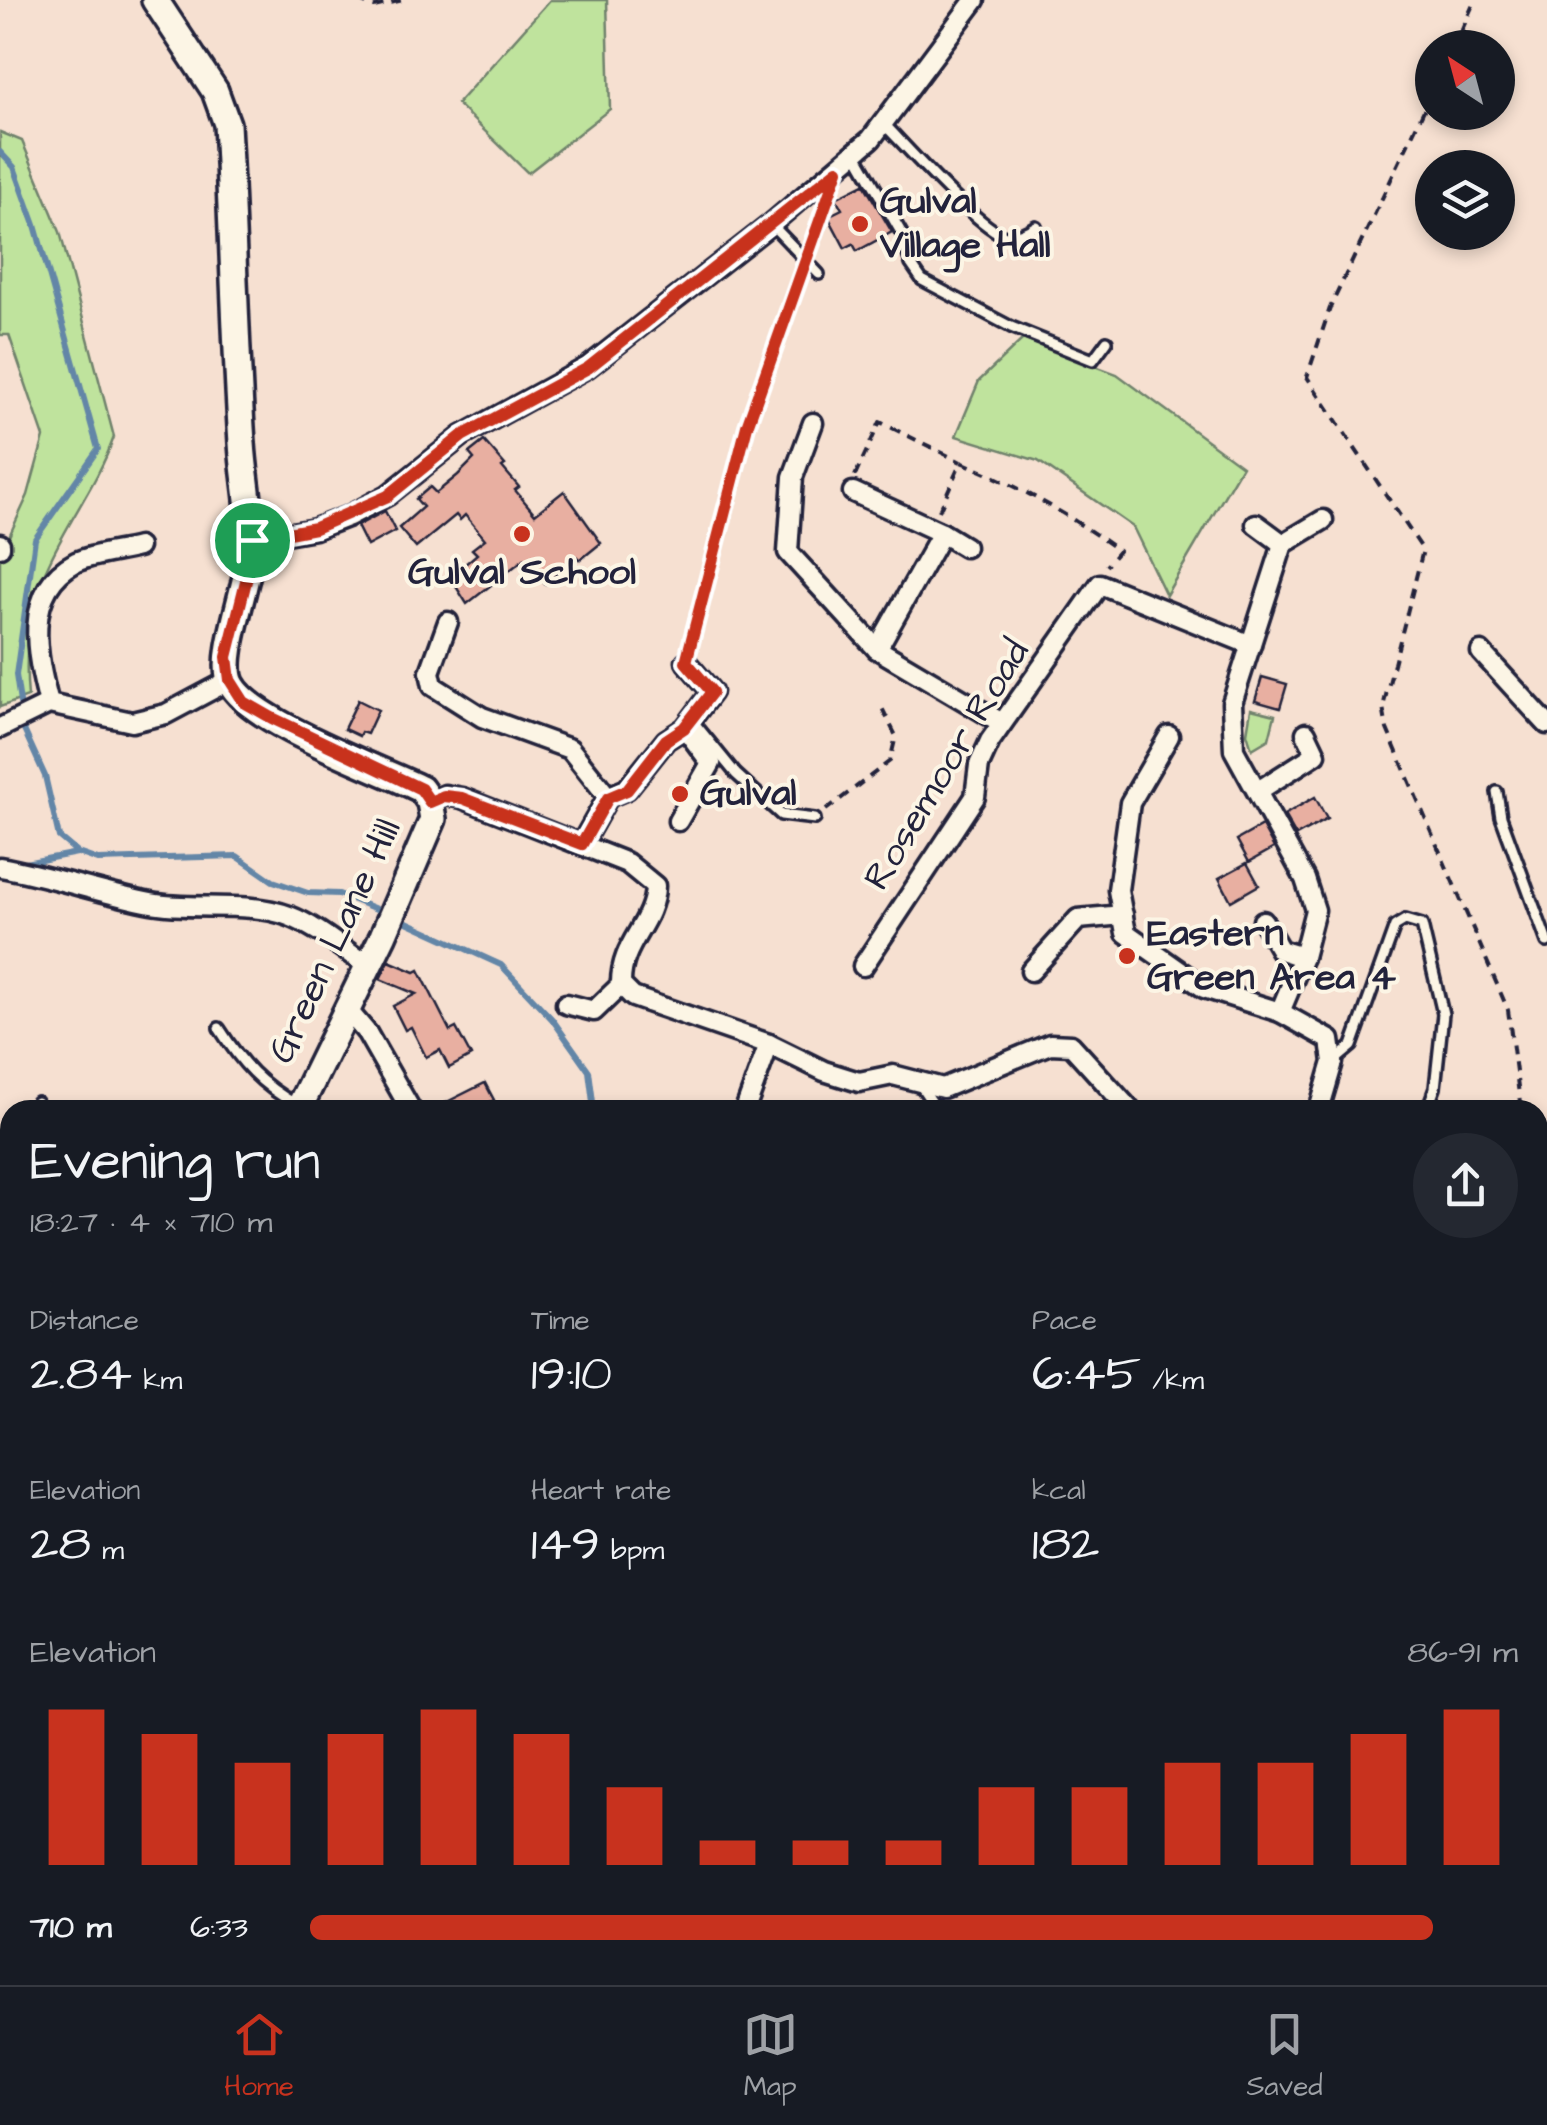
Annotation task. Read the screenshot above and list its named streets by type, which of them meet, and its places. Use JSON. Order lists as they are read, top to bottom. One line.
{"streets":{"main road":["Green Lane Hill"],"street":["Rosemoor Road"]},"places":["Gulval Village Hall","Gulval School","Gulval","Eastern Green Area 4"],"north":"top left","page":{"heading":["Evening run","18:27 · 4 × 710 m"],"stats":[["Distance","2.84 km"],["Time","19:10"],["Pace","6:45 /km"],["Elevation","28 m"],["Heart rate","149 bpm"],["kcal","182"]],"chart":["Elevation","86–91 m"],"list":[{"name":"710 m","note":"6:33"}],"tabs":["Home","Map","Saved"]}}
